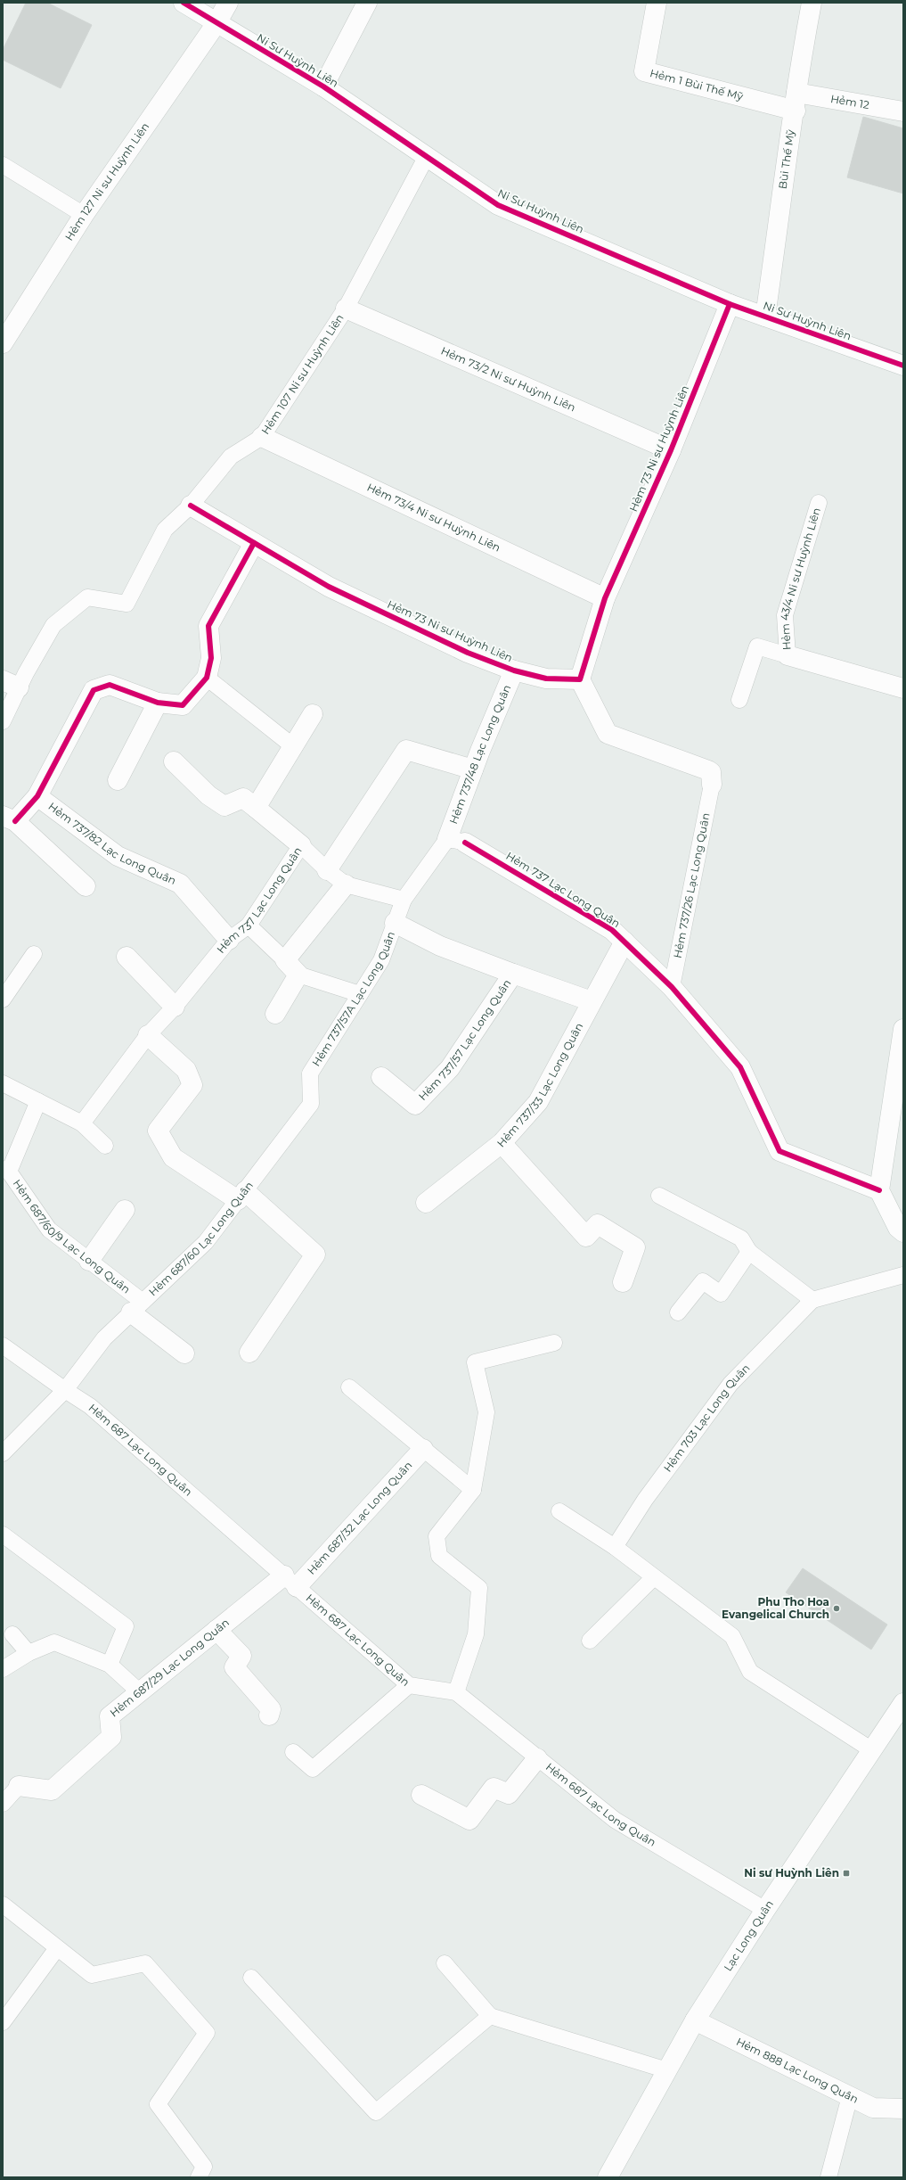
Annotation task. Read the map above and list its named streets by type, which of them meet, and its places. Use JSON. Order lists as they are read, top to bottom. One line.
{"streets":{"street":["Ni Sư Huỳnh Liên","Hẻm 1 Bùi Thế Mỹ","Hẻm 12","Bùi Thế Mỹ","Hẻm 127 Ni sư Huỳnh Liên","Hẻm 73/2 Ni sư Huỳnh Liên","Hẻm 73 Ni sư Huỳnh Liên","Hẻm 73/4 Ni sư Huỳnh Liên","Hẻm 737/48 Lạc Long Quân","Hẻm 737/82 Lạc Long Quân","Hẻm 737 Lạc Long Quân","Hẻm 737/57 Lạc Long Quân","Hẻm 737/33 Lạc Long Quân","Hẻm 687/32 Lạc Long Quân","Hẻm 687/29 Lạc Long Quân","Lạc Long Quân","Hẻm 888 Lạc Long Quân"],"lane":["Hẻm 107 Ni sư Huỳnh Liên","Hẻm 43/4 Ni sư Huỳnh Liên","Hẻm 737/26 Lạc Long Quân","Hẻm 737/57A Lạc Long Quân","Hẻm 687/60/9 Lạc Long Quân","Hẻm 687/60 Lạc Long Quân","Hẻm 703 Lạc Long Quân","Hẻm 687 Lạc Long Quân"]},"crossings":[["Ni Sư Huỳnh Liên","Bùi Thế Mỹ"],["Ni Sư Huỳnh Liên","Hẻm 127 Ni sư Huỳnh Liên"],["Ni Sư Huỳnh Liên","Hẻm 107 Ni sư Huỳnh Liên"],["Ni Sư Huỳnh Liên","Hẻm 73 Ni sư Huỳnh Liên"],["Hẻm 1 Bùi Thế Mỹ","Hẻm 12"],["Hẻm 1 Bùi Thế Mỹ","Bùi Thế Mỹ"],["Hẻm 12","Bùi Thế Mỹ"],["Hẻm 107 Ni sư Huỳnh Liên","Hẻm 73/2 Ni sư Huỳnh Liên"],["Hẻm 107 Ni sư Huỳnh Liên","Hẻm 73 Ni sư Huỳnh Liên"],["Hẻm 107 Ni sư Huỳnh Liên","Hẻm 73/4 Ni sư Huỳnh Liên"],["Hẻm 73/2 Ni sư Huỳnh Liên","Hẻm 73 Ni sư Huỳnh Liên"],["Hẻm 73 Ni sư Huỳnh Liên","Hẻm 73/4 Ni sư Huỳnh Liên"],["Hẻm 73 Ni sư Huỳnh Liên","Hẻm 737/48 Lạc Long Quân"],["Hẻm 737/48 Lạc Long Quân","Hẻm 737 Lạc Long Quân"],["Hẻm 737/82 Lạc Long Quân","Hẻm 737 Lạc Long Quân"],["Hẻm 737/26 Lạc Long Quân","Hẻm 737 Lạc Long Quân"],["Hẻm 737 Lạc Long Quân","Hẻm 737/33 Lạc Long Quân"],["Hẻm 737/57A Lạc Long Quân","Hẻm 737/57 Lạc Long Quân"],["Hẻm 737/57A Lạc Long Quân","Hẻm 687/60 Lạc Long Quân"],["Hẻm 737/57 Lạc Long Quân","Hẻm 737/33 Lạc Long Quân"],["Hẻm 687/60/9 Lạc Long Quân","Hẻm 687/60 Lạc Long Quân"],["Hẻm 687/60 Lạc Long Quân","Hẻm 687 Lạc Long Quân"],["Hẻm 687 Lạc Long Quân","Hẻm 687/32 Lạc Long Quân"],["Hẻm 687 Lạc Long Quân","Hẻm 687/29 Lạc Long Quân"],["Hẻm 687 Lạc Long Quân","Lạc Long Quân"],["Hẻm 687/32 Lạc Long Quân","Hẻm 687/29 Lạc Long Quân"],["Lạc Long Quân","Hẻm 888 Lạc Long Quân"]],"places":{"other":["Phu Tho Hoa Evangelical Church"],"transit":["Ni sư Huỳnh Liên"]}}
